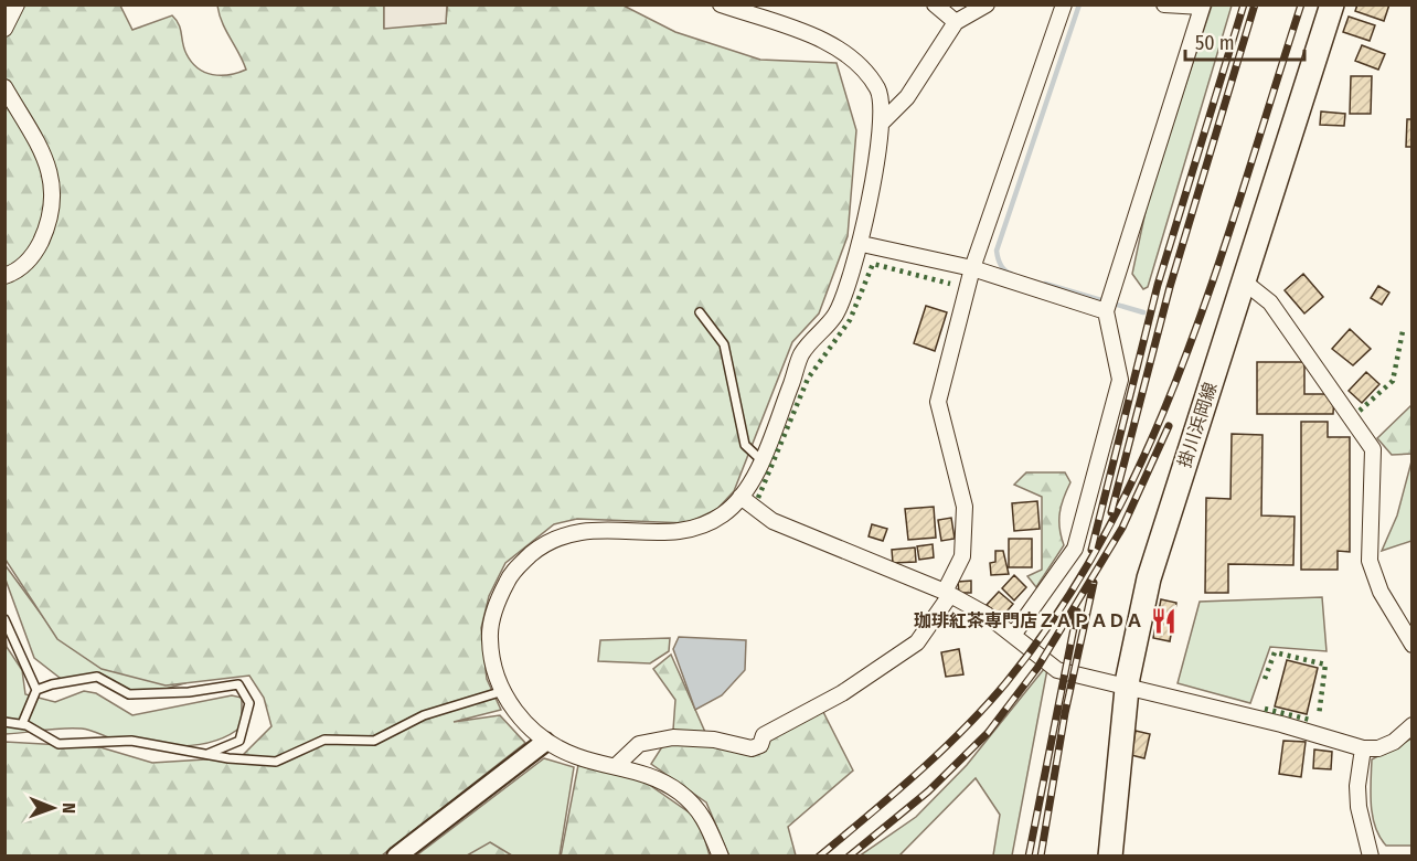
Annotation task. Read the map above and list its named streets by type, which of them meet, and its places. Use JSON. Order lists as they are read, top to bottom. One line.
{"streets":{"main road":["掛川浜岡線"]},"places":{"restaurant":["珈琲紅茶専門店ＺＡＰＡＤＡ"]},"scale_bar":"50 m","north":"right"}
